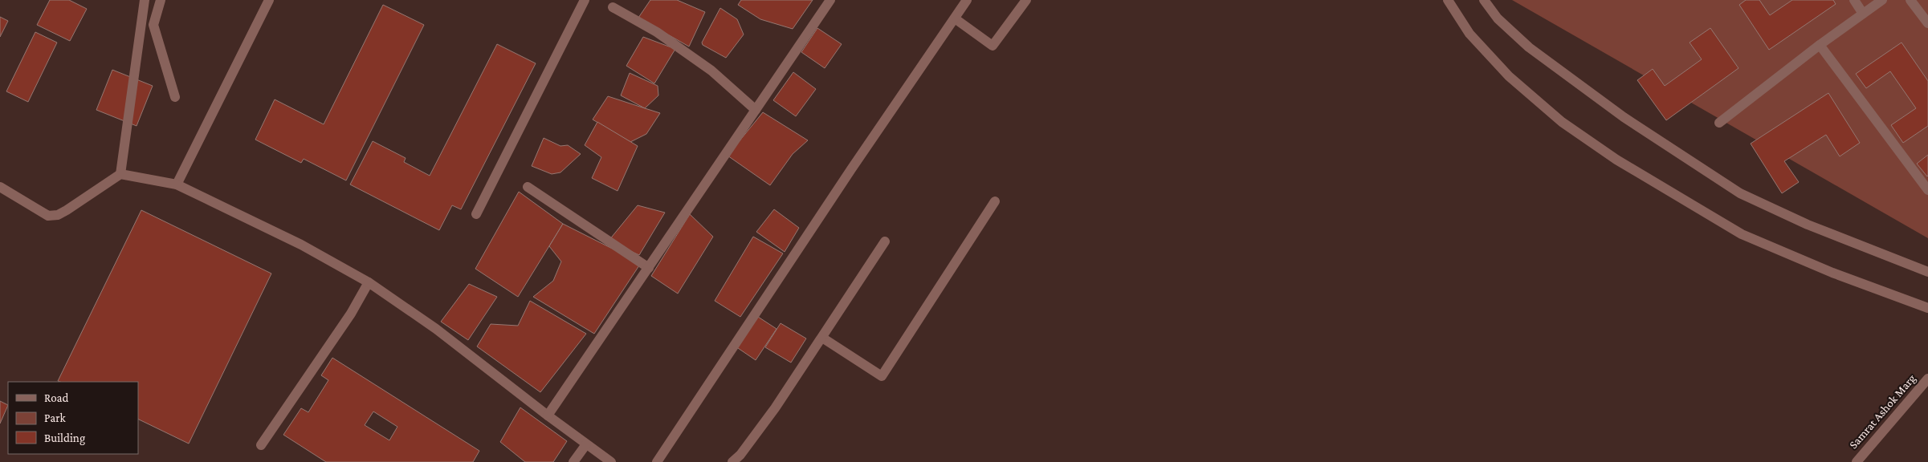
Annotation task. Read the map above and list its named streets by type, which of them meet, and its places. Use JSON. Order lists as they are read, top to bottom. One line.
{"streets":{"street":["Samrat Ashok Marg"]},"legend":["Road","Park","Building"]}
